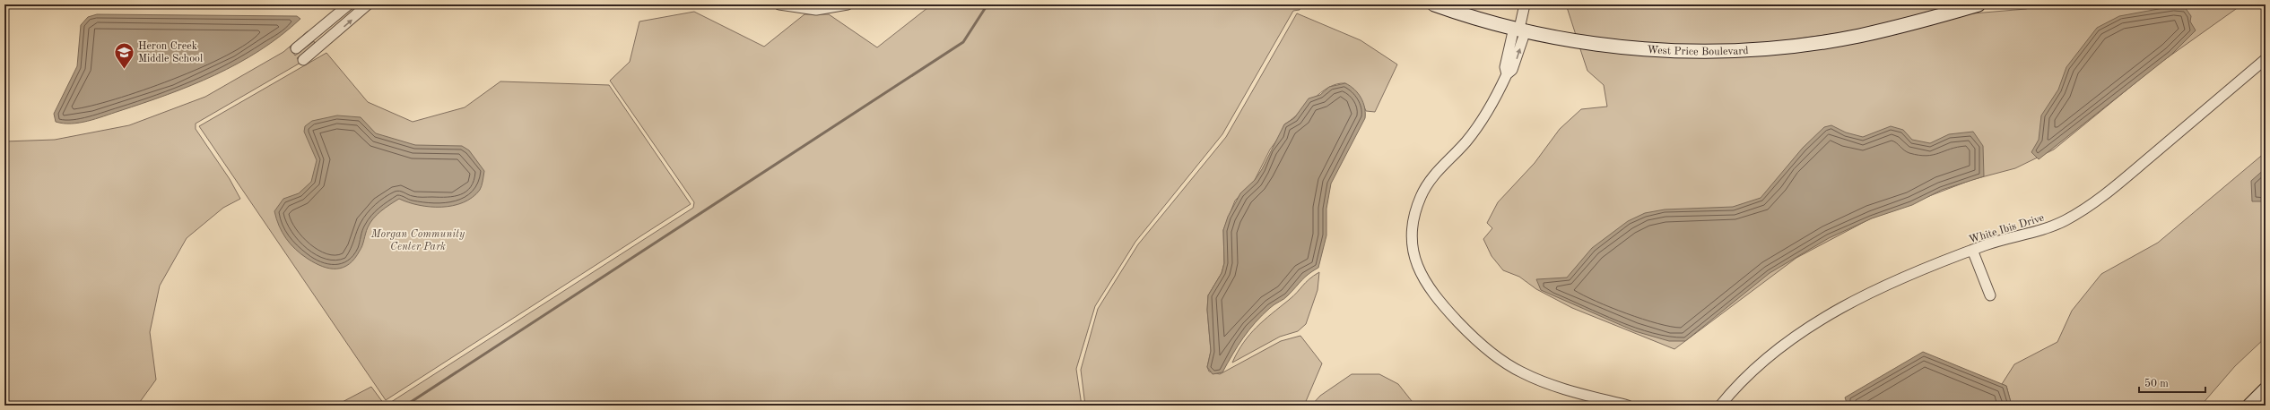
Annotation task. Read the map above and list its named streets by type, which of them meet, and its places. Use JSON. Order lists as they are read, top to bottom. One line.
{"streets":{"street":["West Price Boulevard","White Ibis Drive"]},"parks":["Morgan Community Center Park"],"places":{"school or university":["Heron Creek Middle School"]},"scale_bar":"50 m"}
